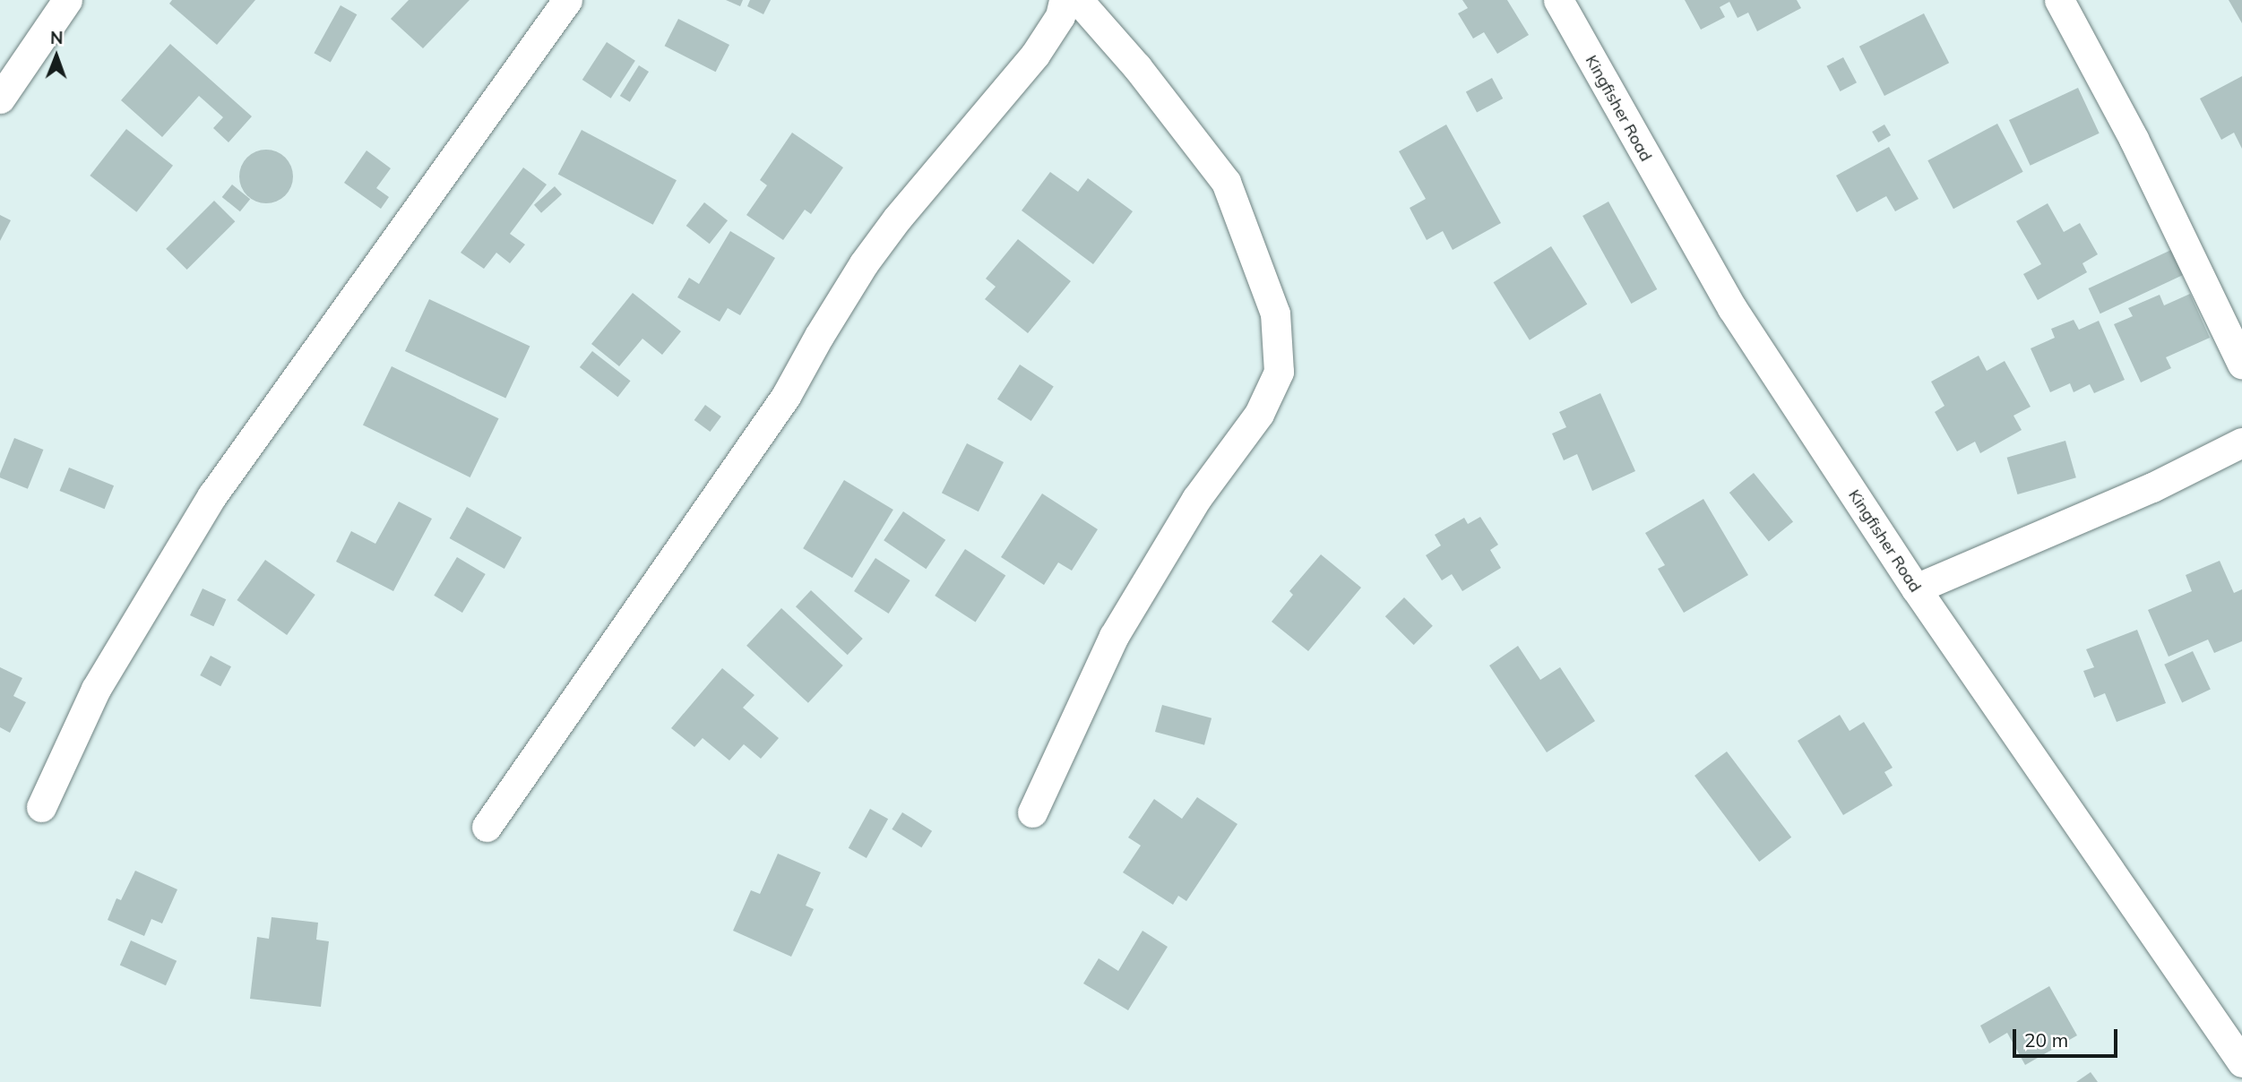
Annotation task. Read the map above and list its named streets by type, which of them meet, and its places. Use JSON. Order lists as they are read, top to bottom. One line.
{"streets":{"street":["Kingfisher Road"]},"scale_bar":"20 m","north":"top"}
